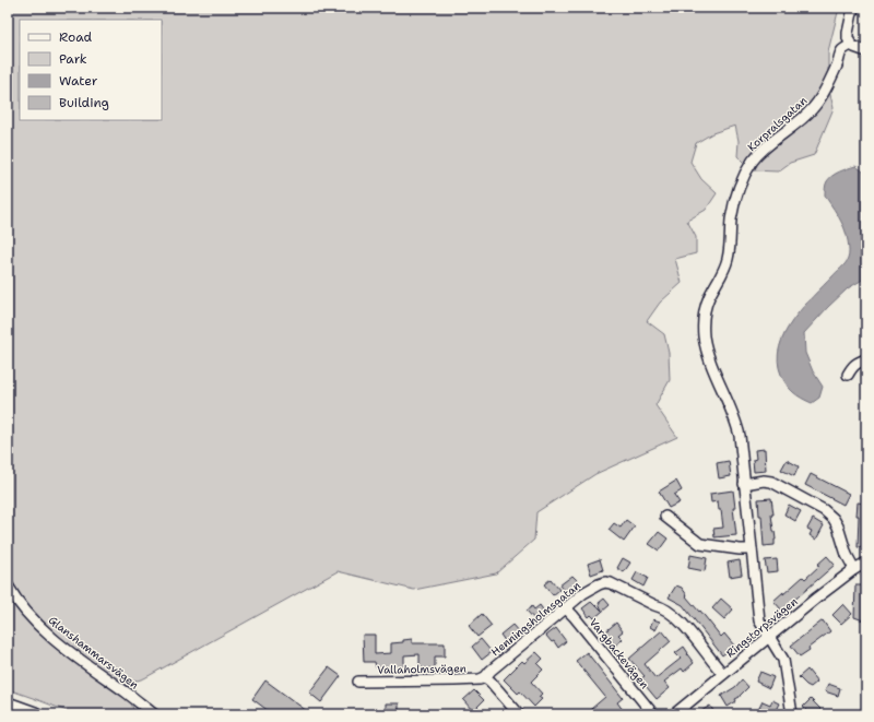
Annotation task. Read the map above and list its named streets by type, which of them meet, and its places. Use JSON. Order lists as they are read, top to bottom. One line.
{"streets":{"street":["Korpralsgatan","Henningsholmsgatan","Ringstorpsvägen","Glanshammarsvägen","Vargbackevägen","Vallaholmsvägen"]},"crossings":[["Korpralsgatan","Ringstorpsvägen"],["Henningsholmsgatan","Ringstorpsvägen"],["Henningsholmsgatan","Vargbackevägen"],["Henningsholmsgatan","Vallaholmsvägen"]],"legend":["Road","Park","Water","Building"]}
